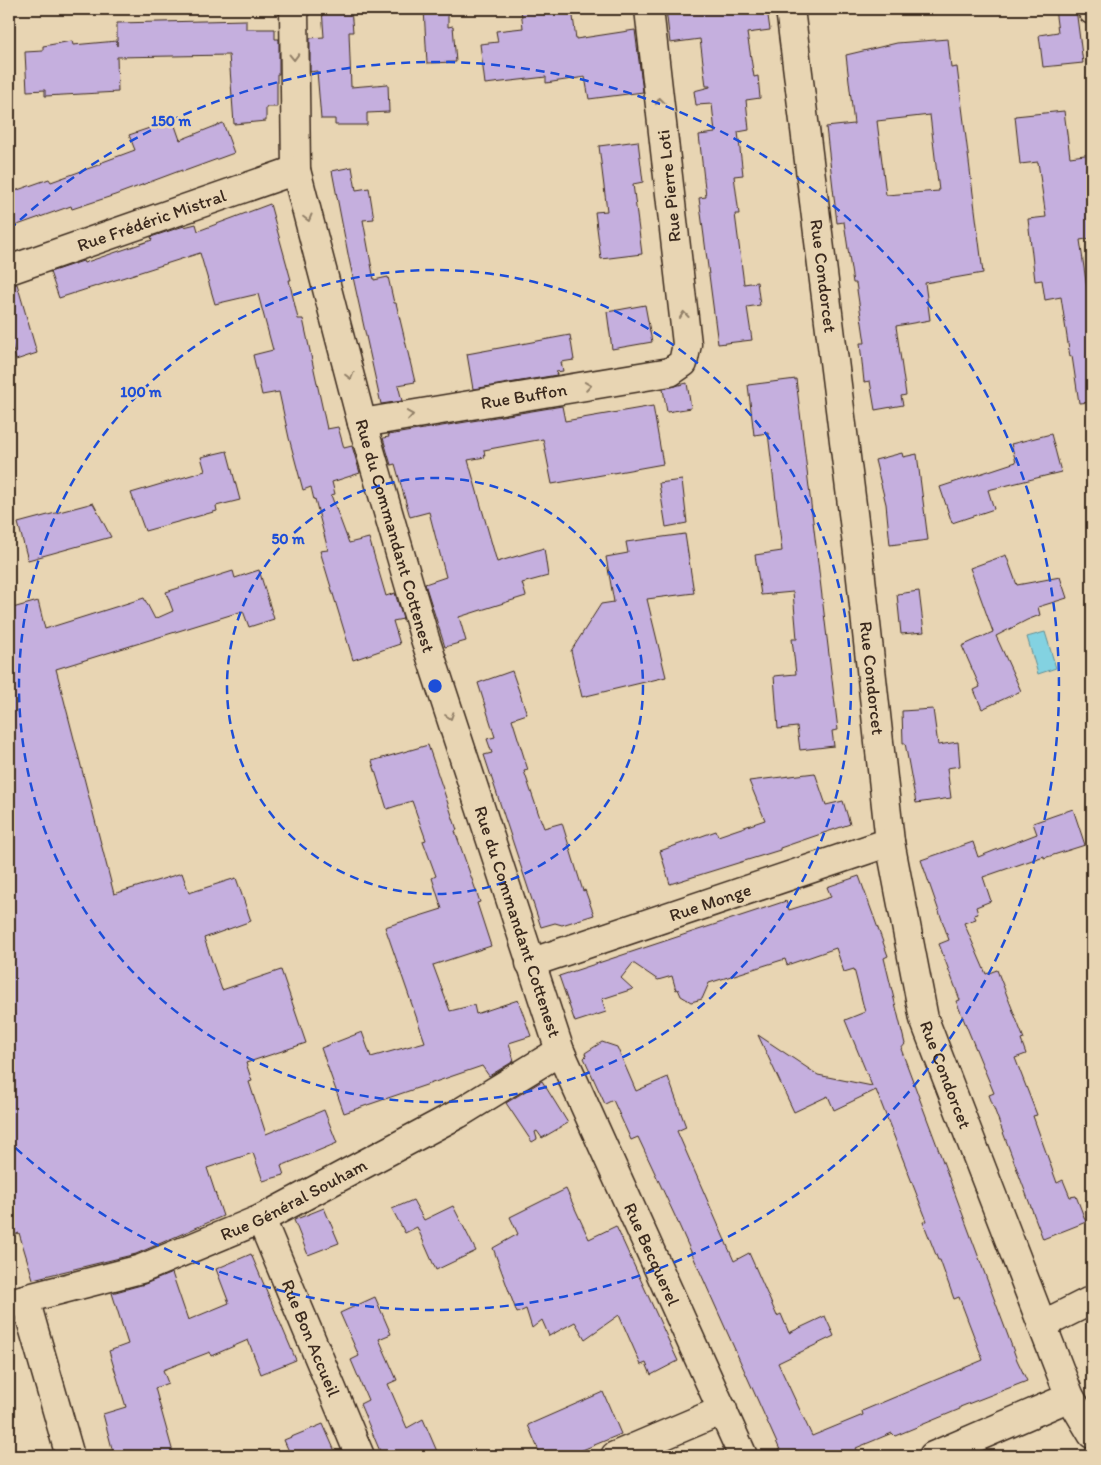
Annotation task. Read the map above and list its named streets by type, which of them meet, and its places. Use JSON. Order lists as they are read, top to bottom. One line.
{"streets":{"street":["Rue Pierre Loti","Rue Frédéric Mistral","Rue Condorcet","Rue Buffon","Rue du Commandant Cottenest","Rue Monge","Rue Général Souham","Rue Becquerel","Rue Bon Accueil"]},"crossings":[["Rue Pierre Loti","Rue Buffon"],["Rue Frédéric Mistral","Rue du Commandant Cottenest"],["Rue Condorcet","Rue Monge"],["Rue Buffon","Rue du Commandant Cottenest"],["Rue du Commandant Cottenest","Rue Monge"],["Rue du Commandant Cottenest","Rue Général Souham"],["Rue du Commandant Cottenest","Rue Becquerel"],["Rue Général Souham","Rue Becquerel"],["Rue Général Souham","Rue Bon Accueil"]],"one_way":["Rue Pierre Loti","Rue Buffon","Rue du Commandant Cottenest"],"rings":["150 m","100 m","50 m"]}
